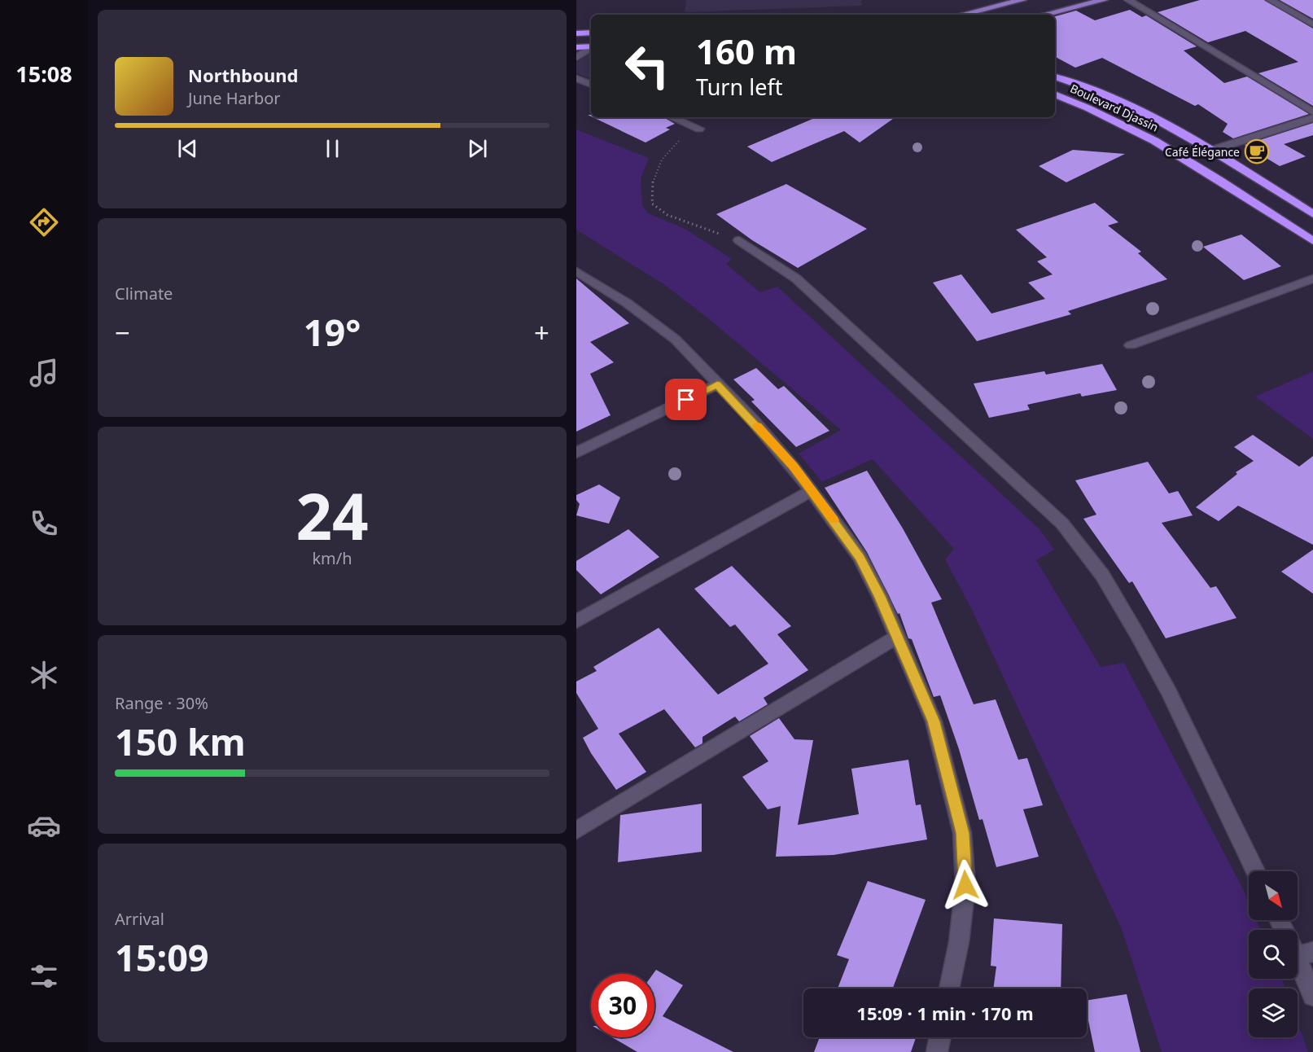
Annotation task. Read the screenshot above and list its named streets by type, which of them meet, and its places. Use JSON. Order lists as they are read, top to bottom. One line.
{"streets":{"highway":["Boulevard Djassin"]},"places":{"cafe":["Café Élégance"]},"north":"bottom right","page":{"tabs":"15:08","turn":["160 m","Turn left"],"song":["Northbound","June Harbor"],"tile":["Climate",["24","km/h"],["Range · 30%","150 km"],["Arrival","15:09"]],"heat":["−","19°","+"],"limit":"30","trip":"15:09 · 1 min · 170 m"}}
